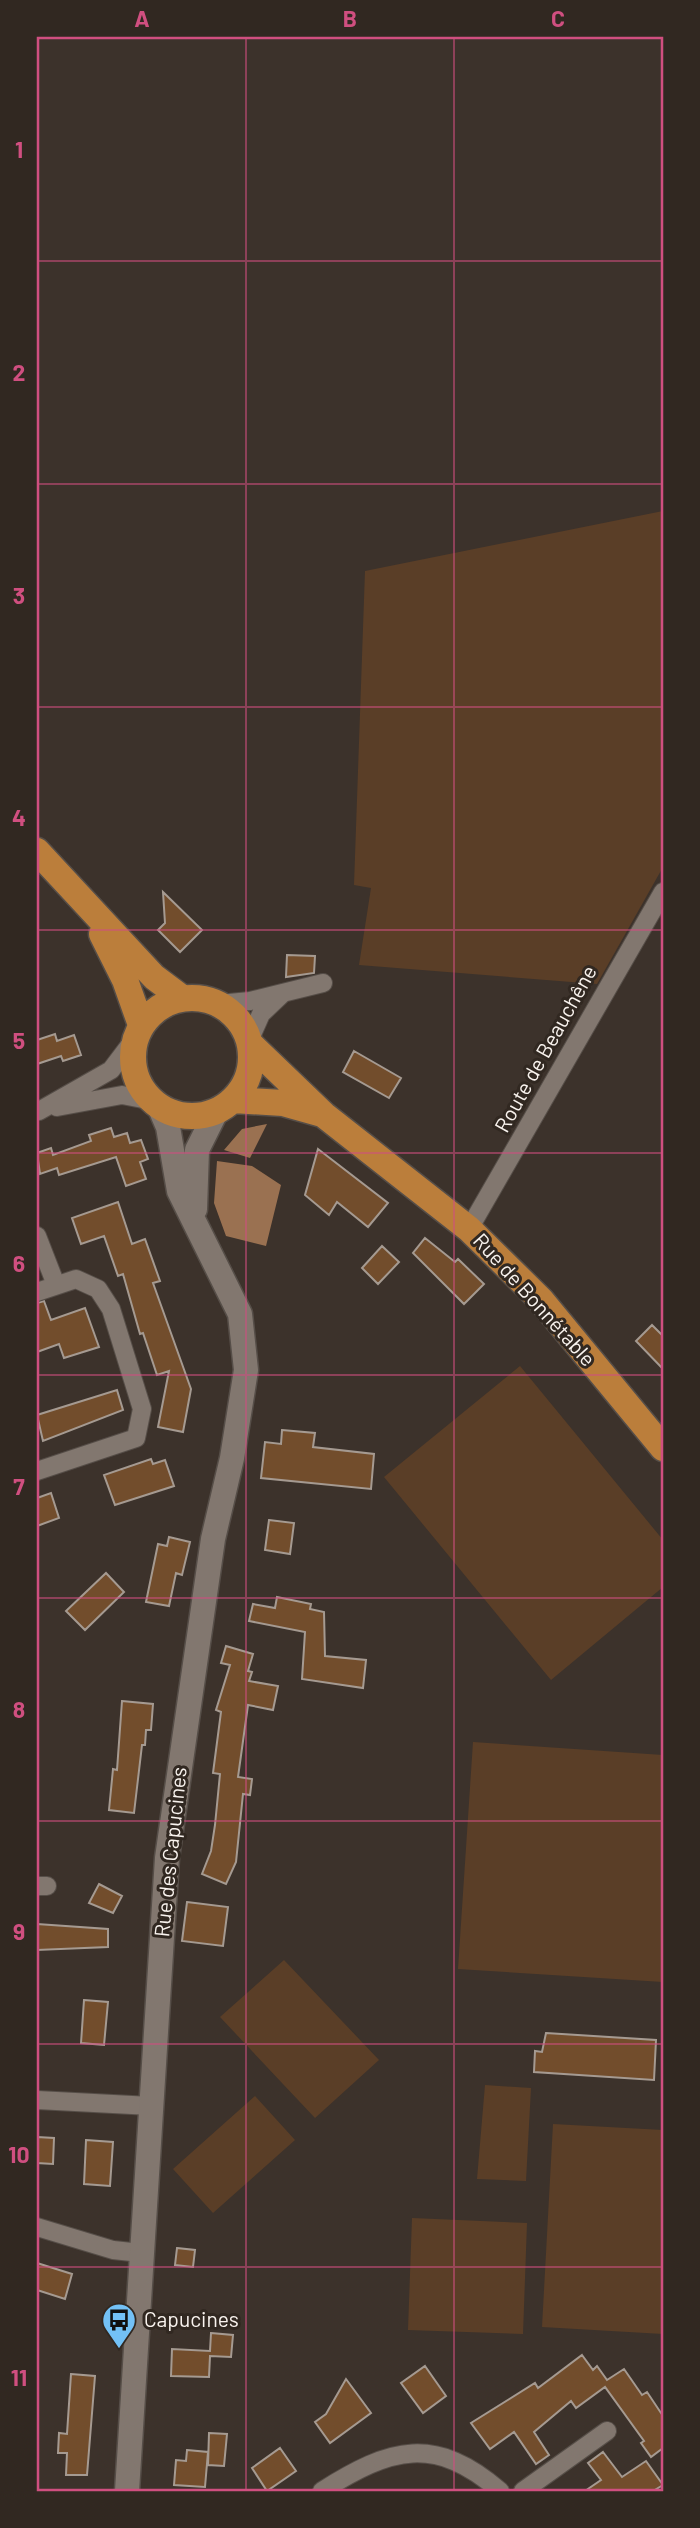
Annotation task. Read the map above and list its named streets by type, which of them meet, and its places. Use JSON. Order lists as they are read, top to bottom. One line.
{"streets":{"main road":["Rue de Bonnétable"],"street":["Route de Beauchêne","Rue des Capucines"]},"crossings":[["Route de Beauchêne","Rue de Bonnétable"],["Rue de Bonnétable","Rue des Capucines"]],"places":{"bus stop":["Capucines"]},"grid":{"columns":["A","B","C"],"rows":["1","2","3","4","5","6","7","8","9","10","11"]}}
